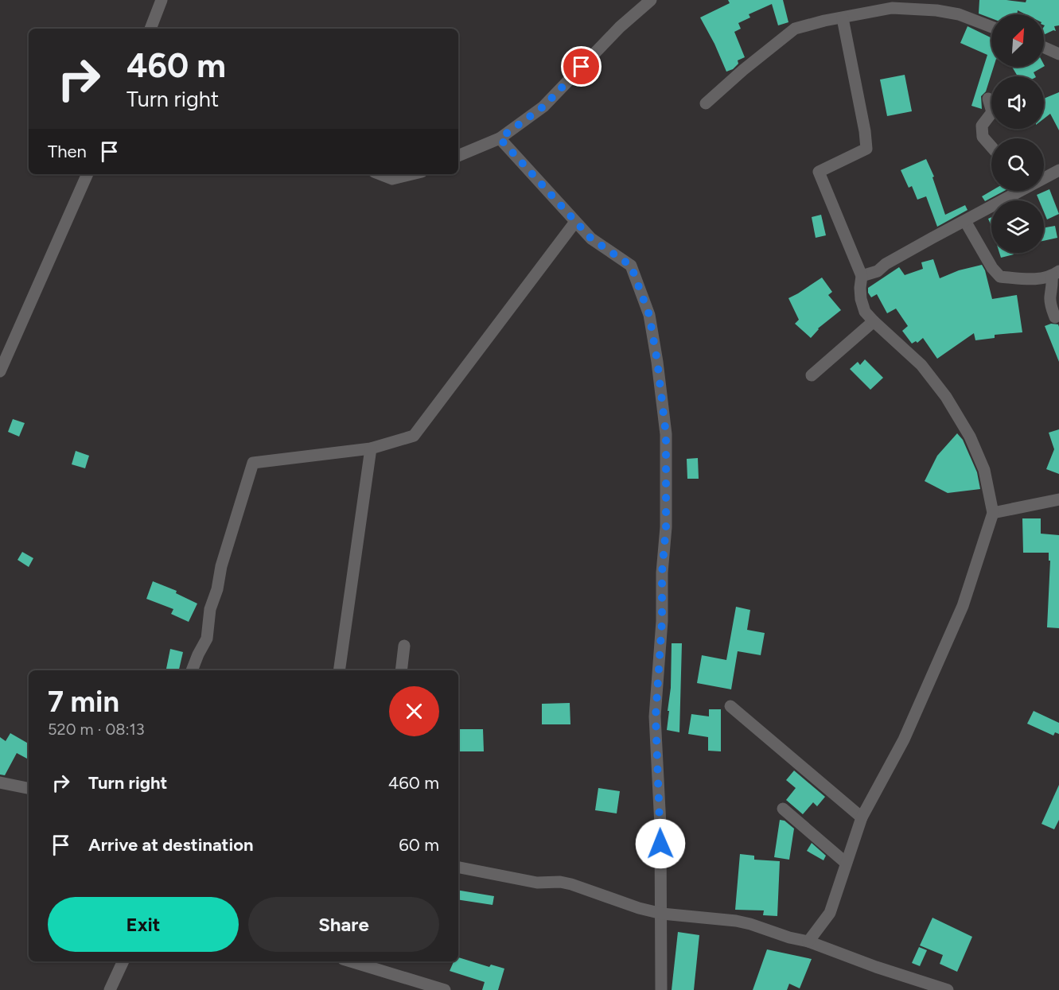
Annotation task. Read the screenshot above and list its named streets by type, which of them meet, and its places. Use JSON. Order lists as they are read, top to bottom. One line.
{"north":"top right","page":{"turn":["460 m","Turn right"],"then":"Then","heading":["7 min","520 m · 08:13"],"list":[{"name":"Turn right","value":"460 m"},{"name":"Arrive at destination","value":"60 m"}],"buttons":["Exit","Share"]}}
